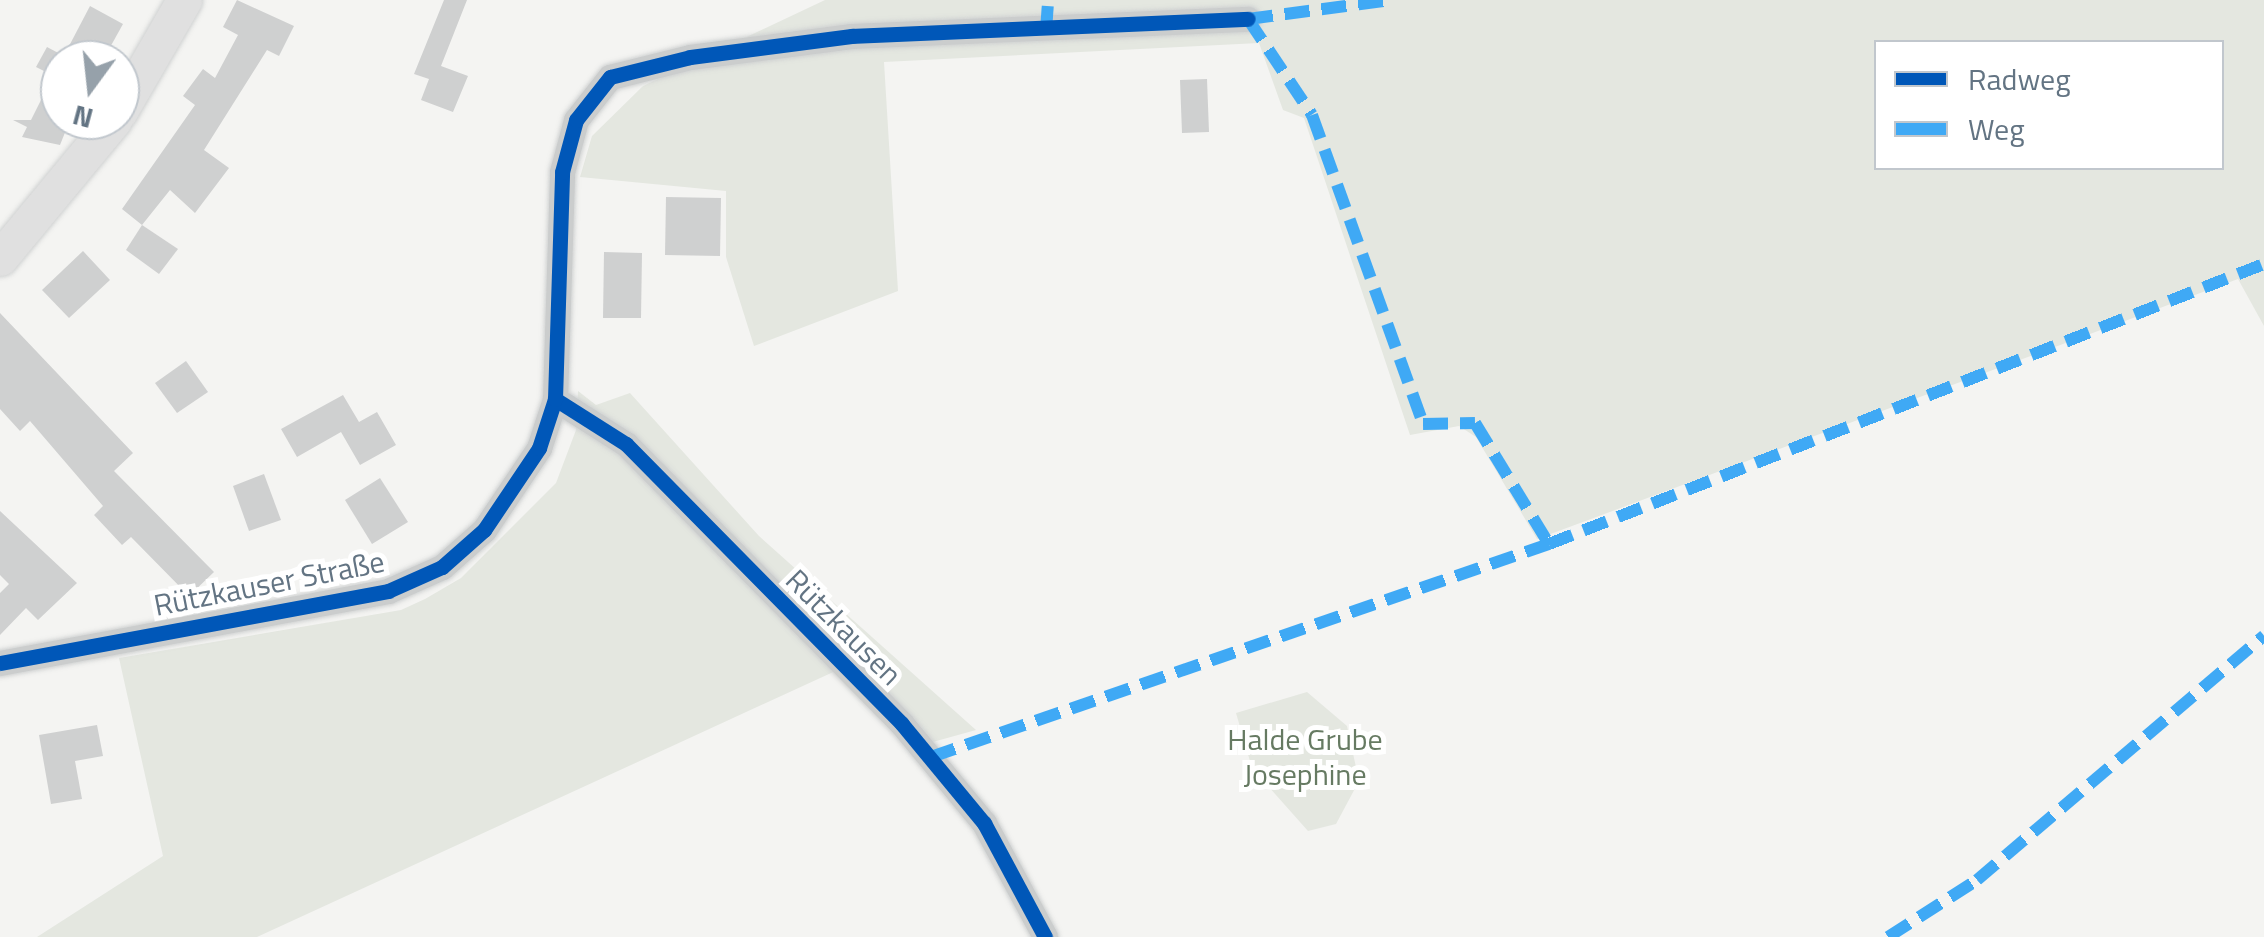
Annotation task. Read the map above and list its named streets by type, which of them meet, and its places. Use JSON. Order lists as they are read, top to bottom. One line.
{"streets":{"street":["Rützkauser Straße","Rützkausen"]},"crossings":[["Rützkauser Straße","Rützkausen"]],"parks":["Halde Grube Josephine"],"legend":["Radweg","Weg"],"north":"bottom"}
